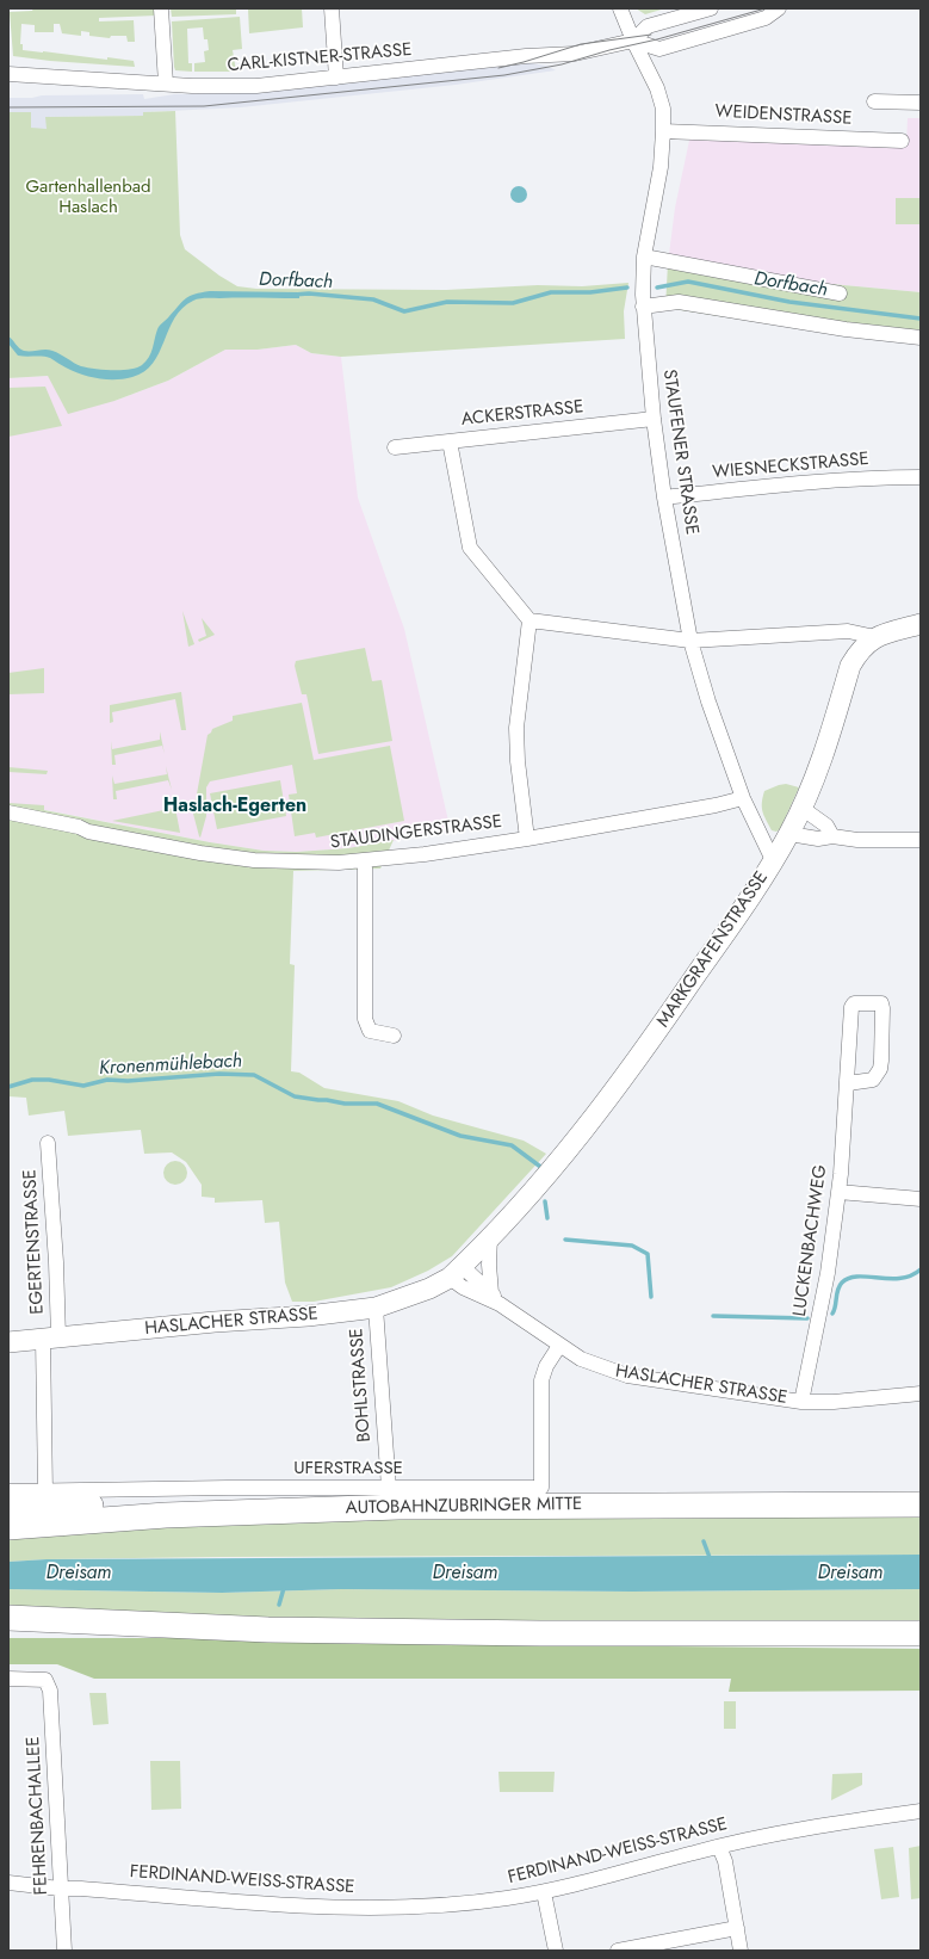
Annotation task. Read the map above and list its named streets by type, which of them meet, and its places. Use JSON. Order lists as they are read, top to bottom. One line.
{"streets":{"highway":["AUTOBAHNZUBRINGER MITTE"],"street":["CARL-KISTNER-STRASSE","WEIDENSTRASSE","ACKERSTRASSE","STAUFENER STRASSE","WIESNECKSTRASSE","STAUDINGERSTRASSE","MARKGRAFENSTRASSE","LUCKENBACHWEG","EGERTENSTRASSE","HASLACHER STRASSE","BOHLSTRASSE","UFERSTRASSE","FEHRENBACHALLEE","FERDINAND-WEISS-STRASSE"]},"crossings":[["CARL-KISTNER-STRASSE","STAUFENER STRASSE"],["WEIDENSTRASSE","STAUFENER STRASSE"],["ACKERSTRASSE","STAUFENER STRASSE"],["STAUFENER STRASSE","WIESNECKSTRASSE"],["STAUFENER STRASSE","STAUDINGERSTRASSE"],["STAUFENER STRASSE","MARKGRAFENSTRASSE"],["MARKGRAFENSTRASSE","HASLACHER STRASSE"],["LUCKENBACHWEG","HASLACHER STRASSE"],["EGERTENSTRASSE","HASLACHER STRASSE"],["EGERTENSTRASSE","UFERSTRASSE"],["HASLACHER STRASSE","BOHLSTRASSE"],["HASLACHER STRASSE","UFERSTRASSE"],["BOHLSTRASSE","UFERSTRASSE"],["FEHRENBACHALLEE","FERDINAND-WEISS-STRASSE"]],"districts":["Haslach-Egerten"],"water":["Dorfbach","Kronenmühlebach","Dreisam"],"parks":["Gartenhallenbad Haslach"]}
